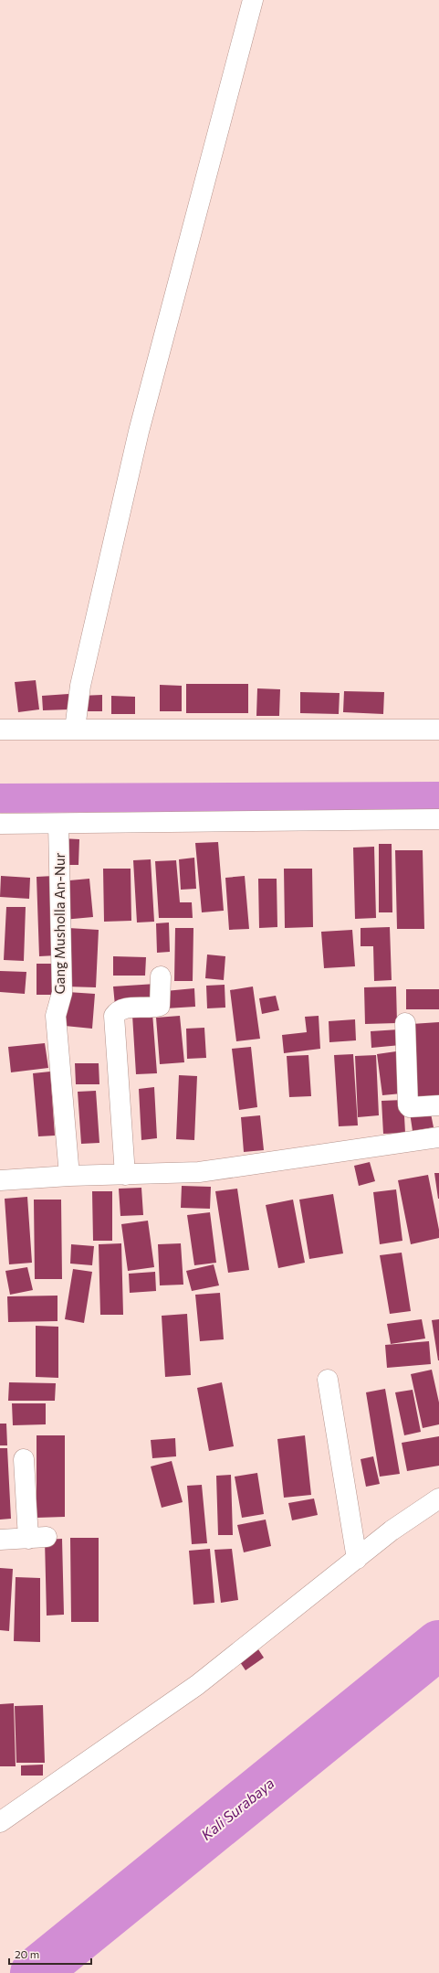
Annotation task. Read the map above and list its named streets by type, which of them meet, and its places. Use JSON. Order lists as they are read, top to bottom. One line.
{"streets":{"street":["Gang Musholla An-Nur"]},"water":["Kali Surabaya"],"scale_bar":"20 m"}
